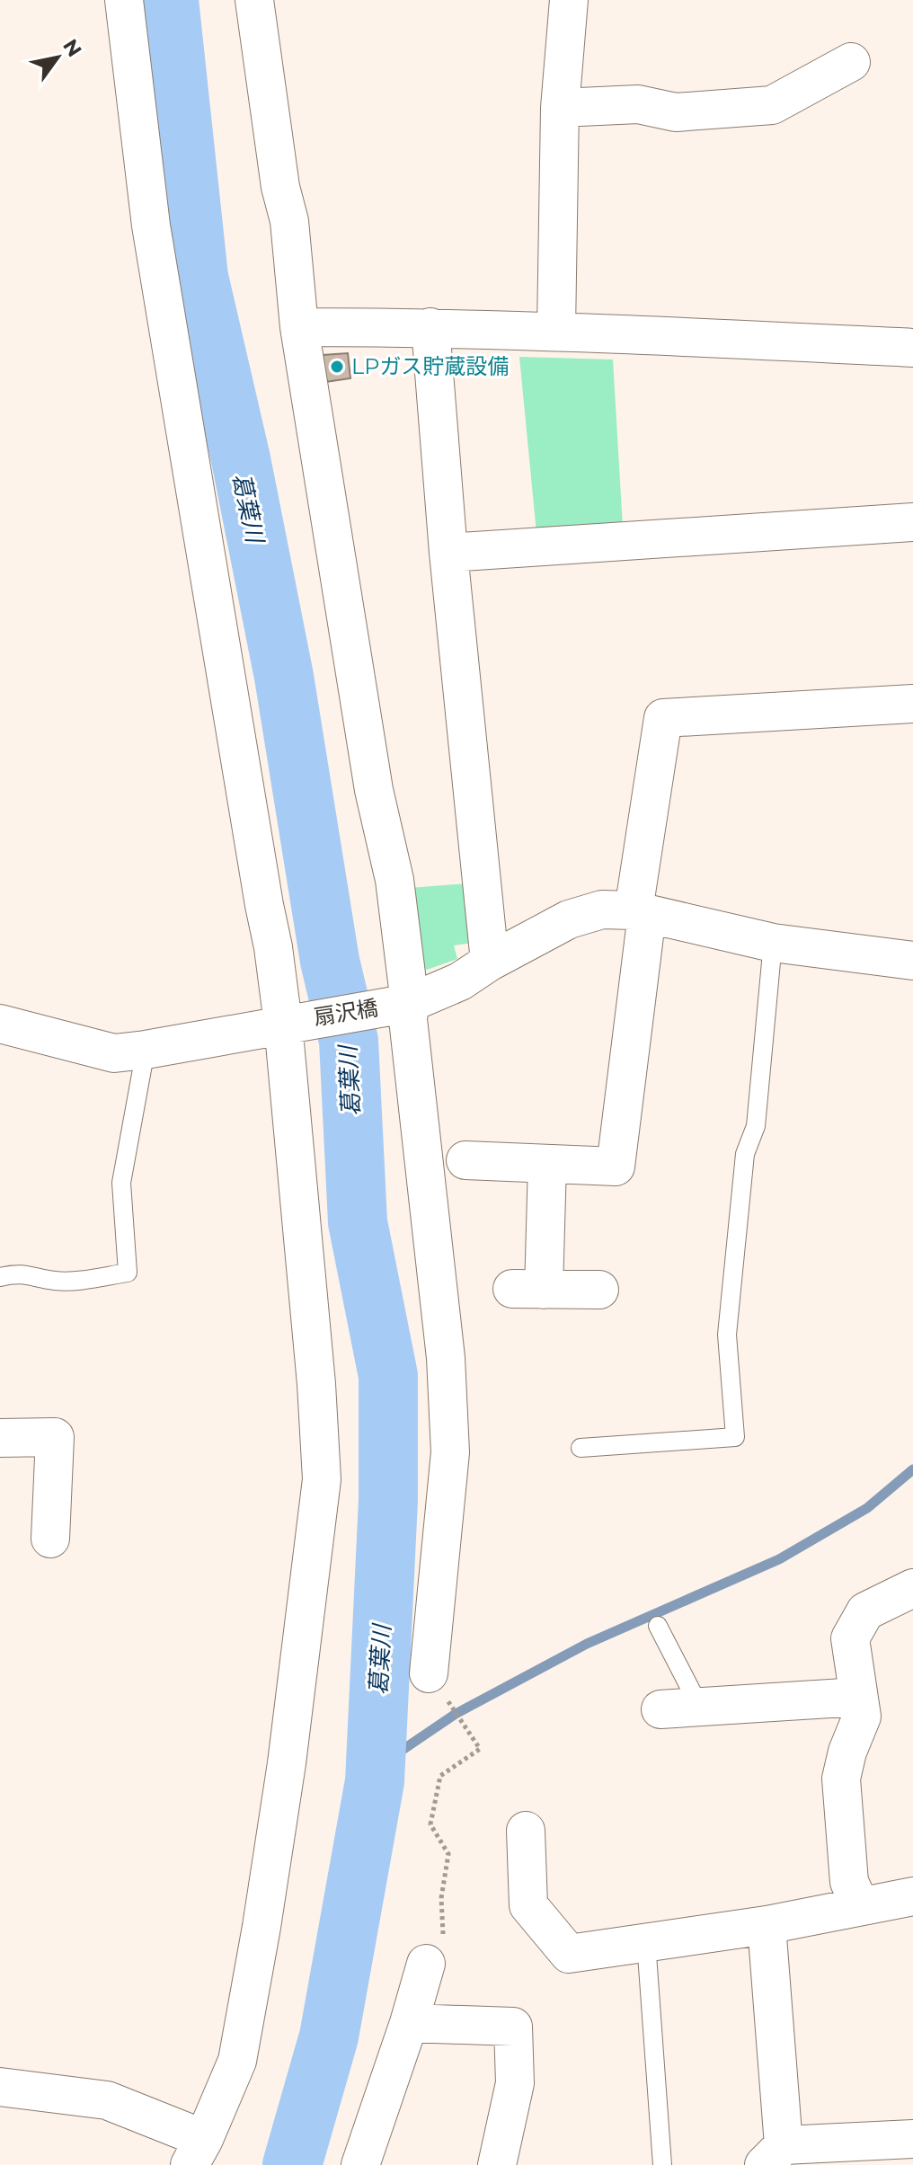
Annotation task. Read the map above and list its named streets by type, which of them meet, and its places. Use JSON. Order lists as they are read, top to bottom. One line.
{"streets":{"street":["扇沢橋"]},"water":["葛葉川"],"places":["LPガス貯蔵設備"],"north":"top right"}
